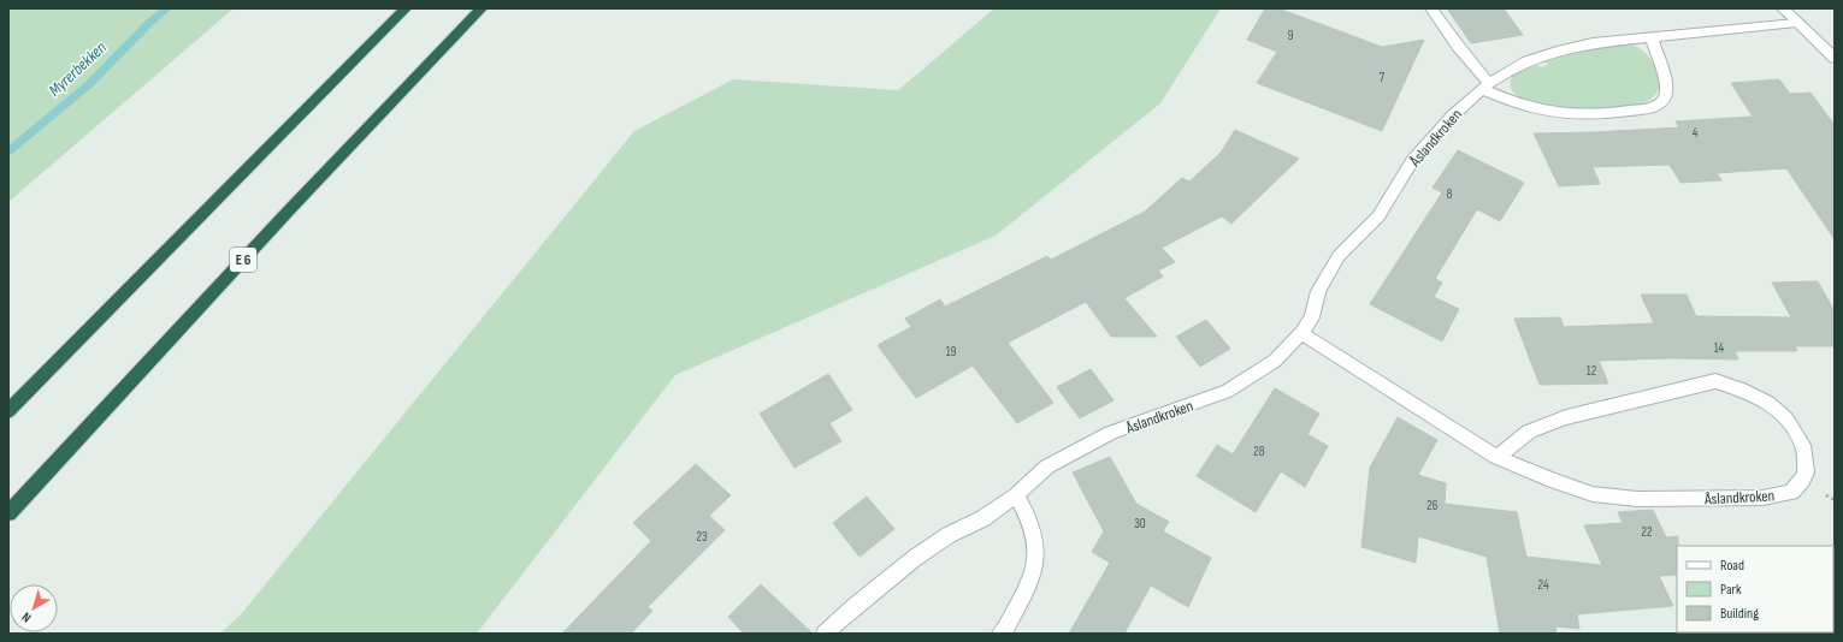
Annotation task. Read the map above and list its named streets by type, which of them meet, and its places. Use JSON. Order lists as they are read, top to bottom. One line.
{"streets":{"highway":["E 6"],"street":["Åslandkroken"]},"water":["Myrerbekken"],"house_numbers":["9","7","4","8","14","19","12","28","26","30","22","23","24"],"legend":["Road","Park","Building"],"north":"bottom left"}
